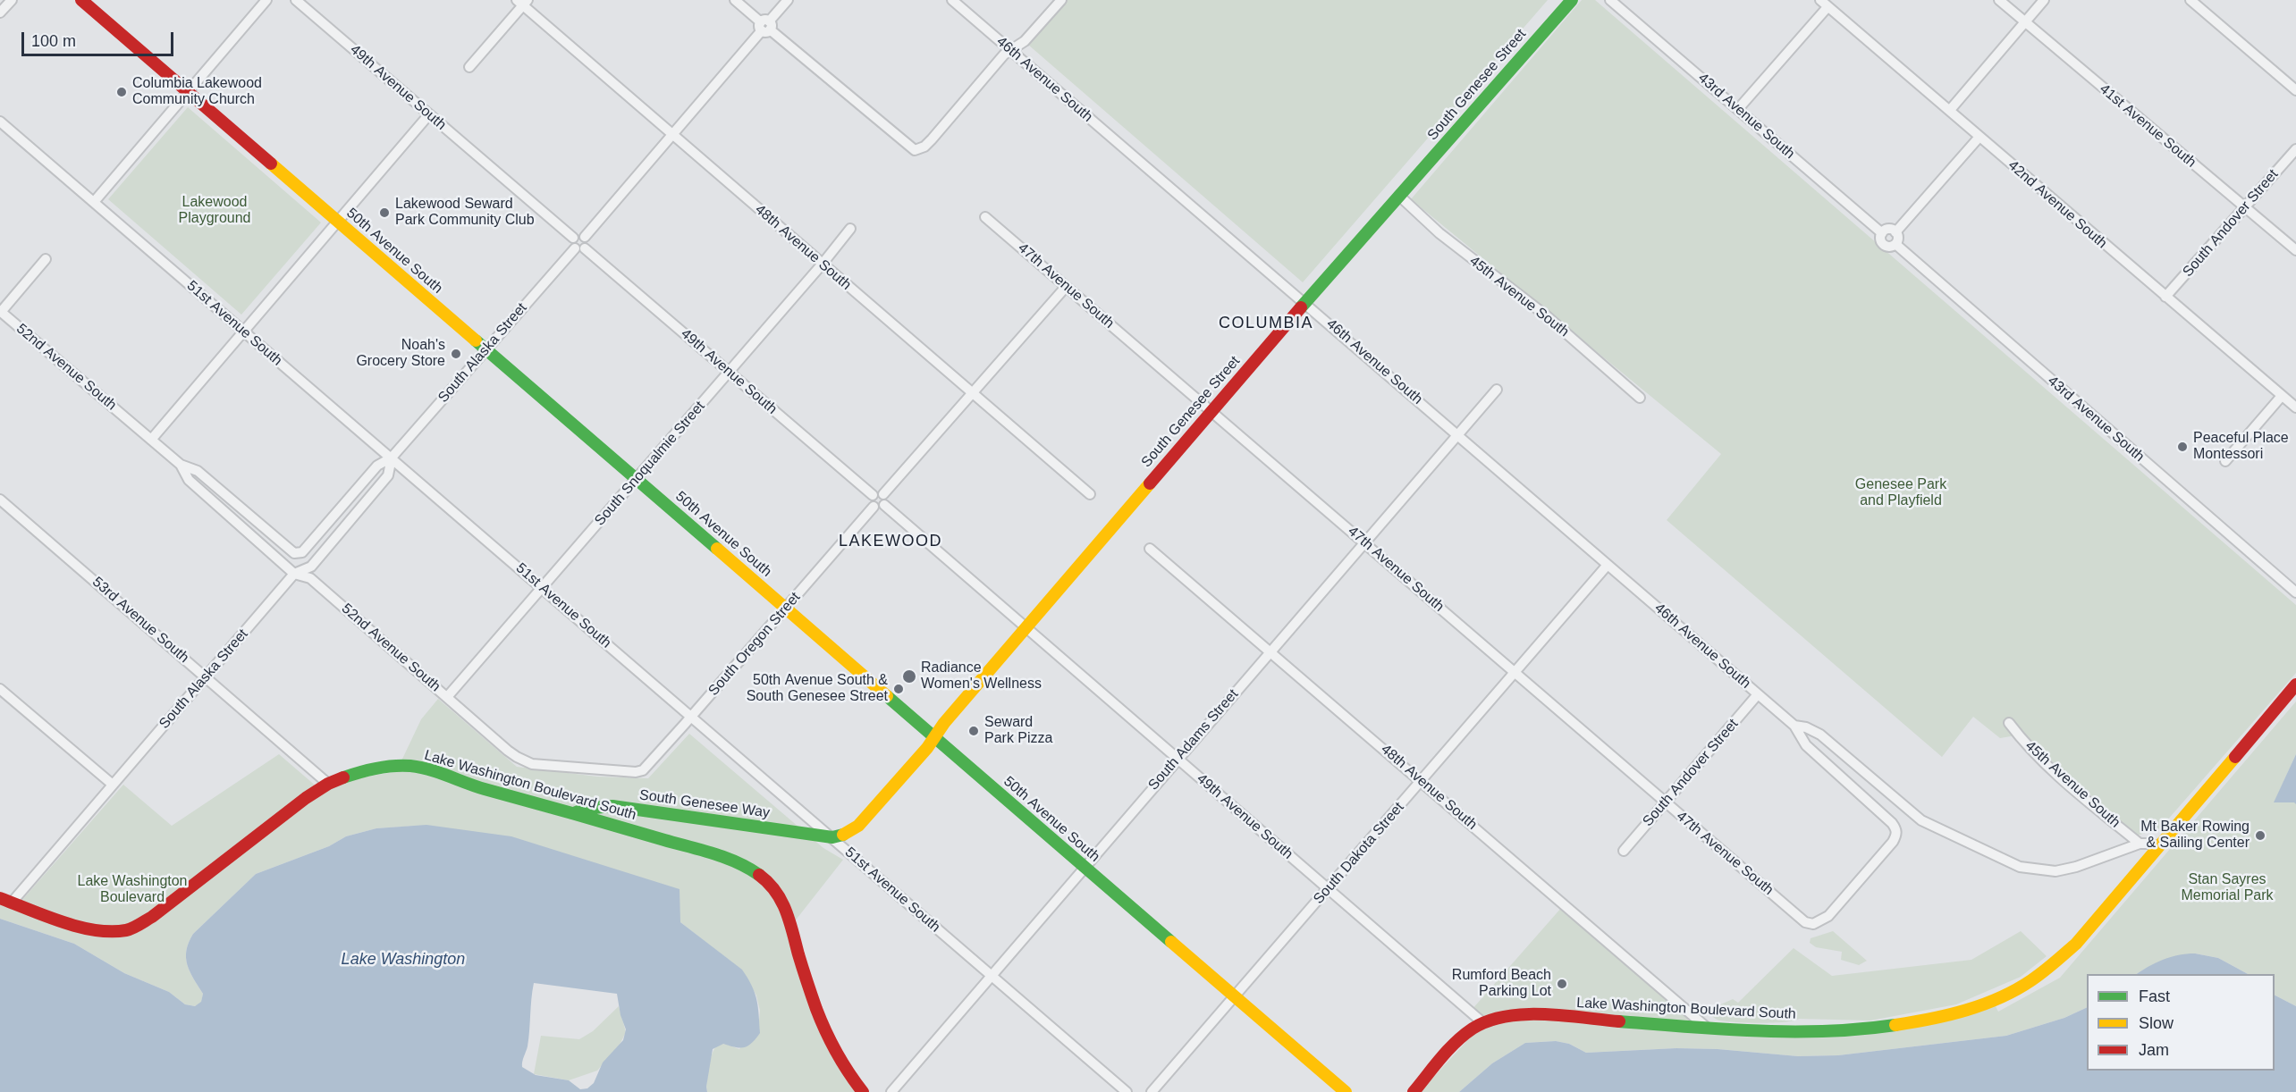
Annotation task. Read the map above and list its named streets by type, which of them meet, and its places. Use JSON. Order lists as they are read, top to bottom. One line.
{"streets":{"street":["46th Avenue South","South Genesee Street","49th Avenue South","43rd Avenue South","41st Avenue South","42nd Avenue South","South Andover Street","48th Avenue South","50th Avenue South","47th Avenue South","45th Avenue South","51st Avenue South","South Alaska Street","52nd Avenue South","South Snoqualmie Street","53rd Avenue South","South Oregon Street","South Adams Street","Lake Washington Boulevard South","South Genesee Way","South Dakota Street"]},"crossings":[["46th Avenue South","South Genesee Street"],["46th Avenue South","South Andover Street"],["46th Avenue South","47th Avenue South"],["46th Avenue South","45th Avenue South"],["46th Avenue South","South Adams Street"],["46th Avenue South","Lake Washington Boulevard South"],["46th Avenue South","South Dakota Street"],["South Genesee Street","49th Avenue South"],["South Genesee Street","50th Avenue South"],["South Genesee Street","47th Avenue South"],["South Genesee Street","45th Avenue South"],["South Genesee Street","51st Avenue South"],["South Genesee Street","South Genesee Way"],["49th Avenue South","South Alaska Street"],["49th Avenue South","South Snoqualmie Street"],["49th Avenue South","South Oregon Street"],["49th Avenue South","South Adams Street"],["49th Avenue South","Lake Washington Boulevard South"],["49th Avenue South","South Dakota Street"],["41st Avenue South","South Andover Street"],["42nd Avenue South","South Andover Street"],["South Andover Street","47th Avenue South"],["48th Avenue South","South Snoqualmie Street"],["48th Avenue South","South Adams Street"],["48th Avenue South","Lake Washington Boulevard South"],["48th Avenue South","South Dakota Street"],["50th Avenue South","South Alaska Street"],["50th Avenue South","South Snoqualmie Street"],["50th Avenue South","South Oregon Street"],["50th Avenue South","South Adams Street"],["50th Avenue South","South Dakota Street"],["47th Avenue South","South Adams Street"],["47th Avenue South","South Dakota Street"],["51st Avenue South","South Alaska Street"],["51st Avenue South","South Snoqualmie Street"],["51st Avenue South","South Oregon Street"],["51st Avenue South","South Adams Street"],["51st Avenue South","South Genesee Way"],["South Alaska Street","52nd Avenue South"],["South Alaska Street","53rd Avenue South"],["South Alaska Street","Lake Washington Boulevard South"],["52nd Avenue South","South Snoqualmie Street"],["52nd Avenue South","South Oregon Street"],["53rd Avenue South","Lake Washington Boulevard South"],["Lake Washington Boulevard South","South Genesee Way"]],"districts":["COLUMBIA","LAKEWOOD"],"water":["Lake Washington"],"parks":["Lakewood Playground","Genesee Park and Playfield","Stan Sayres Memorial Park","Lake Washington Boulevard"],"places":["Columbia Lakewood Community Church","Lakewood Seward Park Community Club","Noah's Grocery Store","Peaceful Place Montessori","Radiance Women's Wellness","50th Avenue South & South Genesee Street","Seward Park Pizza","Mt Baker Rowing & Sailing Center","Rumford Beach Parking Lot"],"legend":["Fast","Slow","Jam"],"scale_bar":"100 m"}
